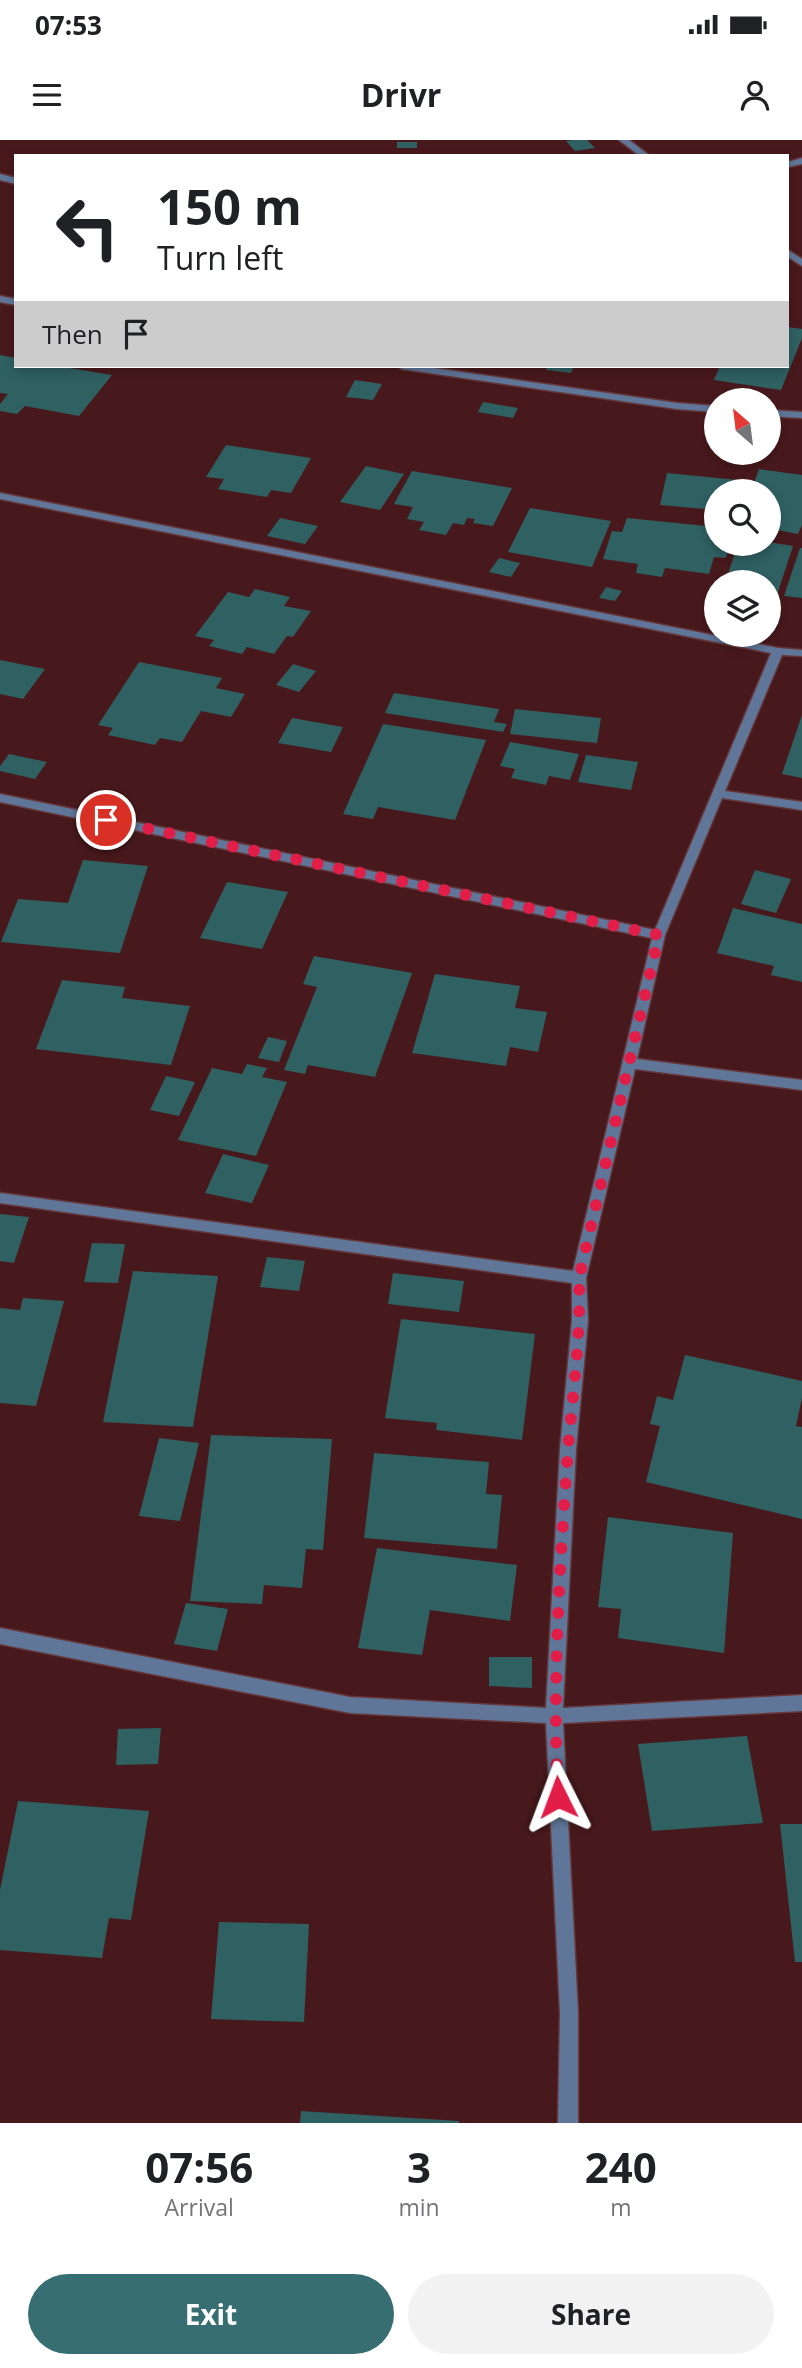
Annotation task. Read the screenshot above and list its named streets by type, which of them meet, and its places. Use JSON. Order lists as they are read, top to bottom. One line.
{"north":"top left","page":{"status":"07:53","header":"Drivr","turn":["150 m","Turn left"],"then":"Then","eta":["07:56","Arrival","3","min","240","m"],"buttons":["Exit","Share"]}}
